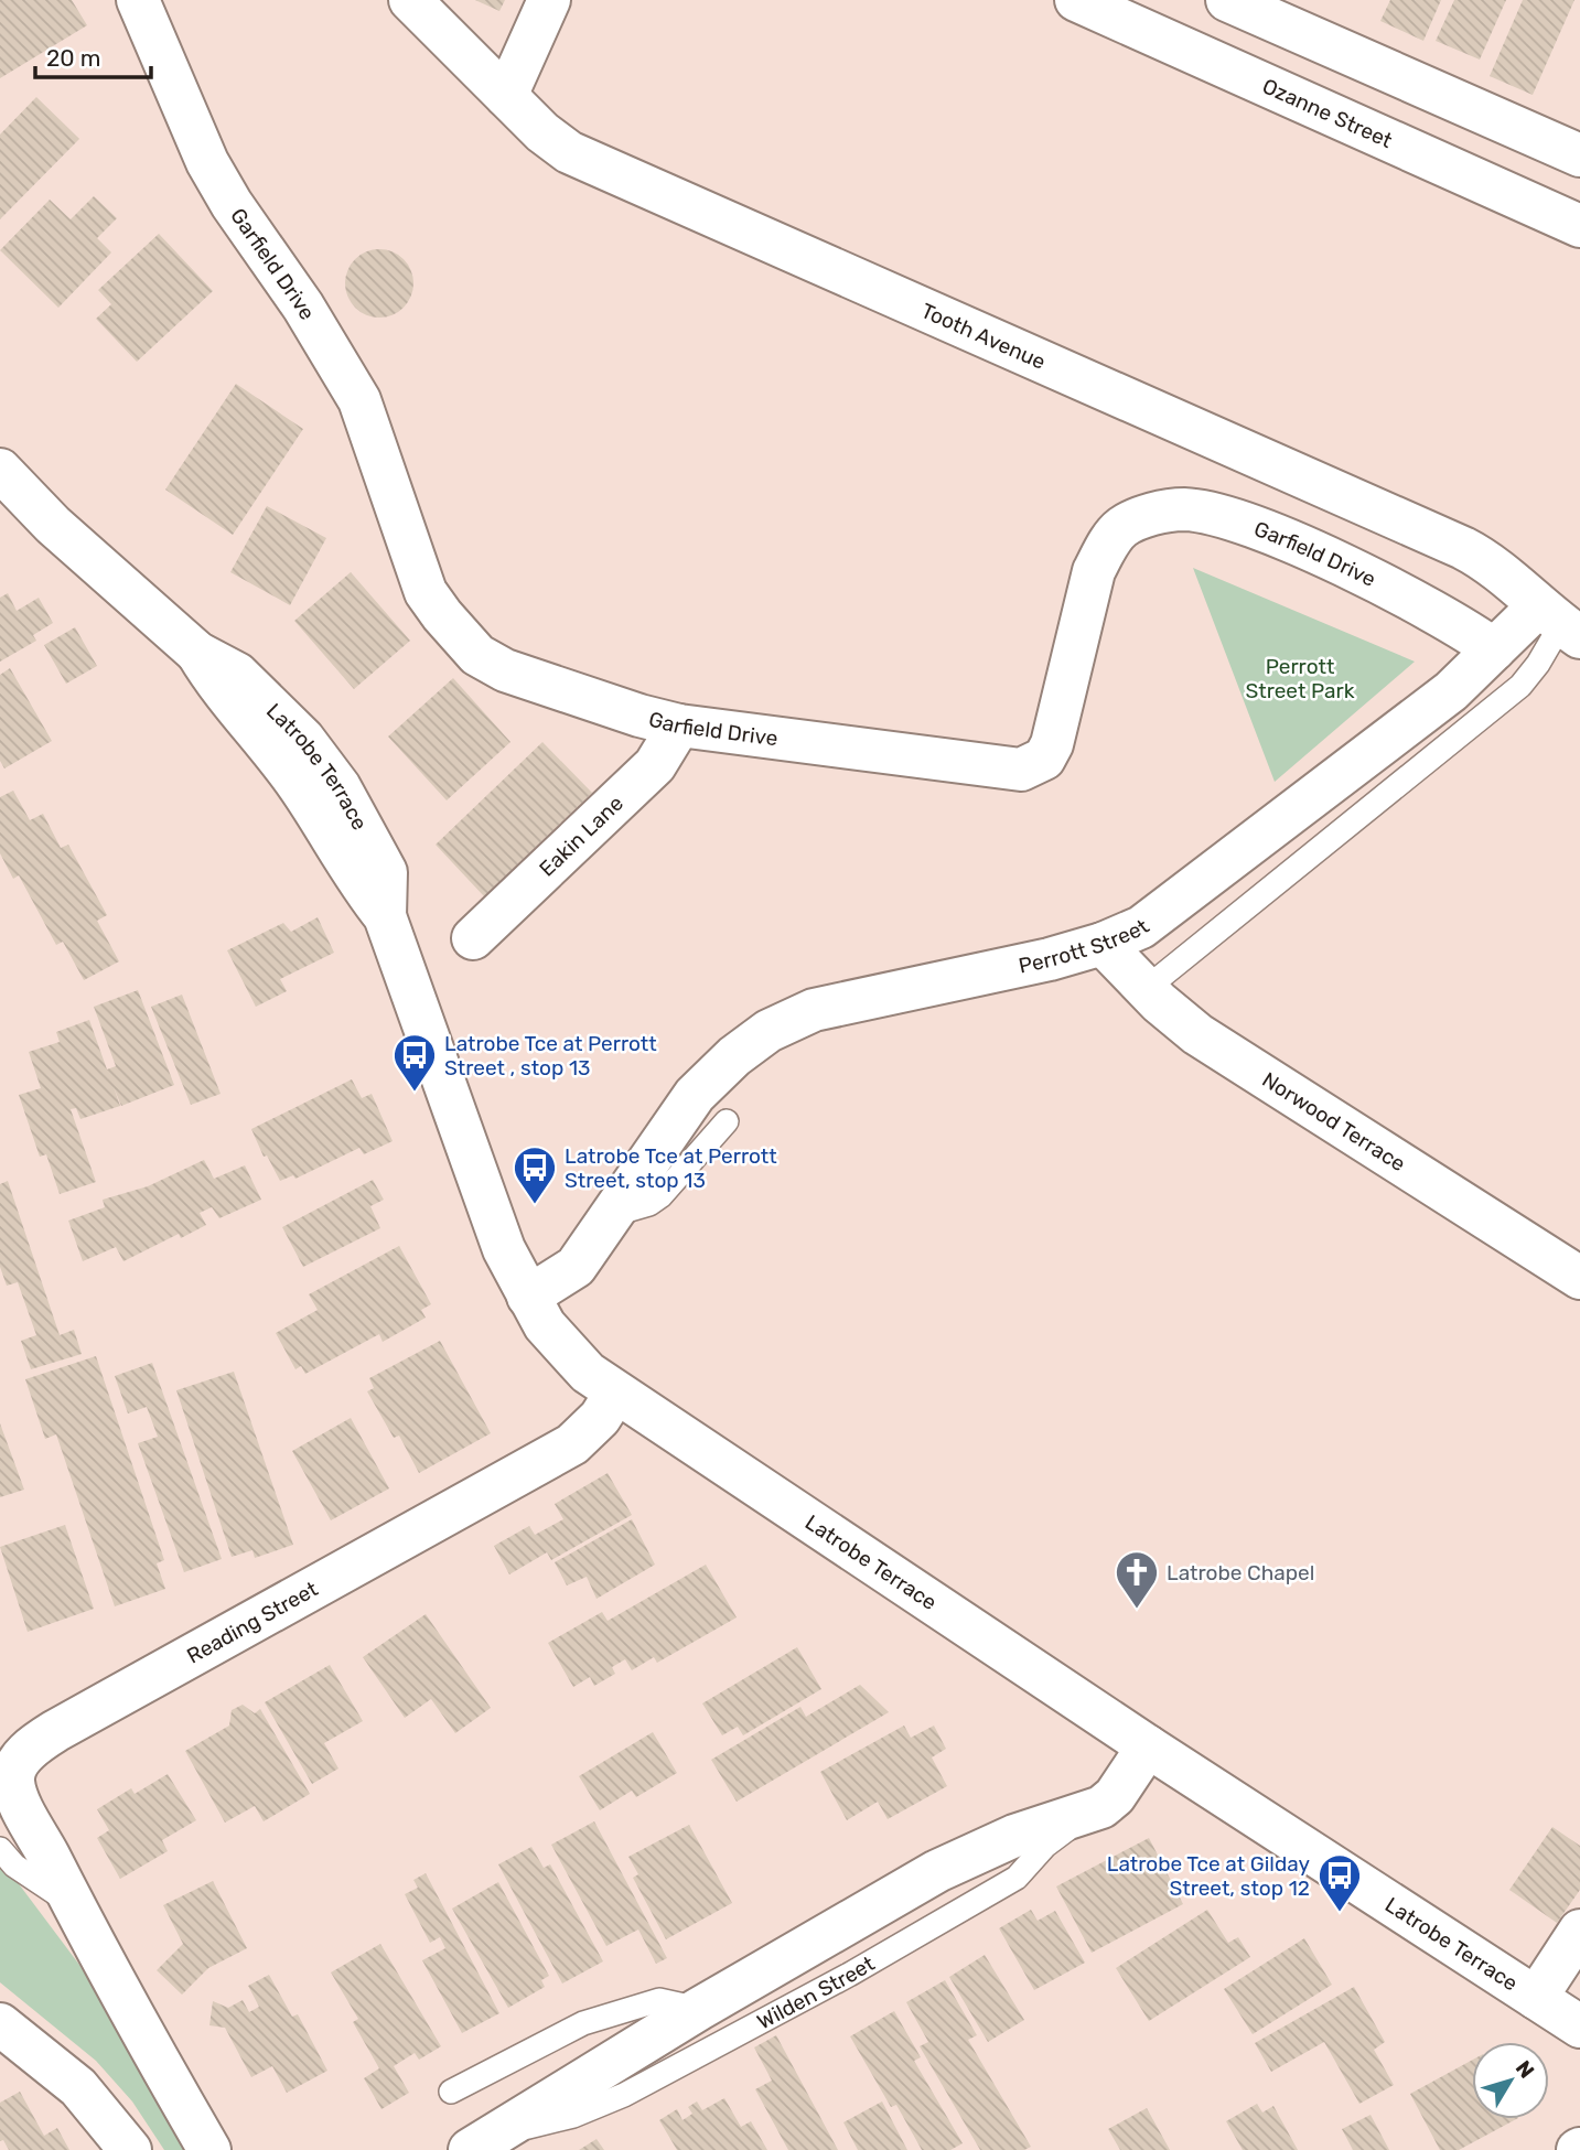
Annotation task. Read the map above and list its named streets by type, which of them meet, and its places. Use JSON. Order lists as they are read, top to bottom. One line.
{"streets":{"street":["Ozanne Street","Garfield Drive","Tooth Avenue","Latrobe Terrace","Eakin Lane","Perrott Street","Norwood Terrace","Reading Street","Wilden Street"]},"crossings":[["Garfield Drive","Eakin Lane"],["Garfield Drive","Perrott Street"],["Tooth Avenue","Perrott Street"],["Latrobe Terrace","Perrott Street"],["Latrobe Terrace","Reading Street"],["Latrobe Terrace","Wilden Street"],["Perrott Street","Norwood Terrace"]],"parks":["Perrott Street Park"],"places":{"bus stop":["Latrobe Tce at Perrott Street , stop 13","Latrobe Tce at Perrott Street, stop 13","Latrobe Tce at Gilday Street, stop 12"],"church":["Latrobe Chapel"]},"scale_bar":"20 m","north":"top right"}
